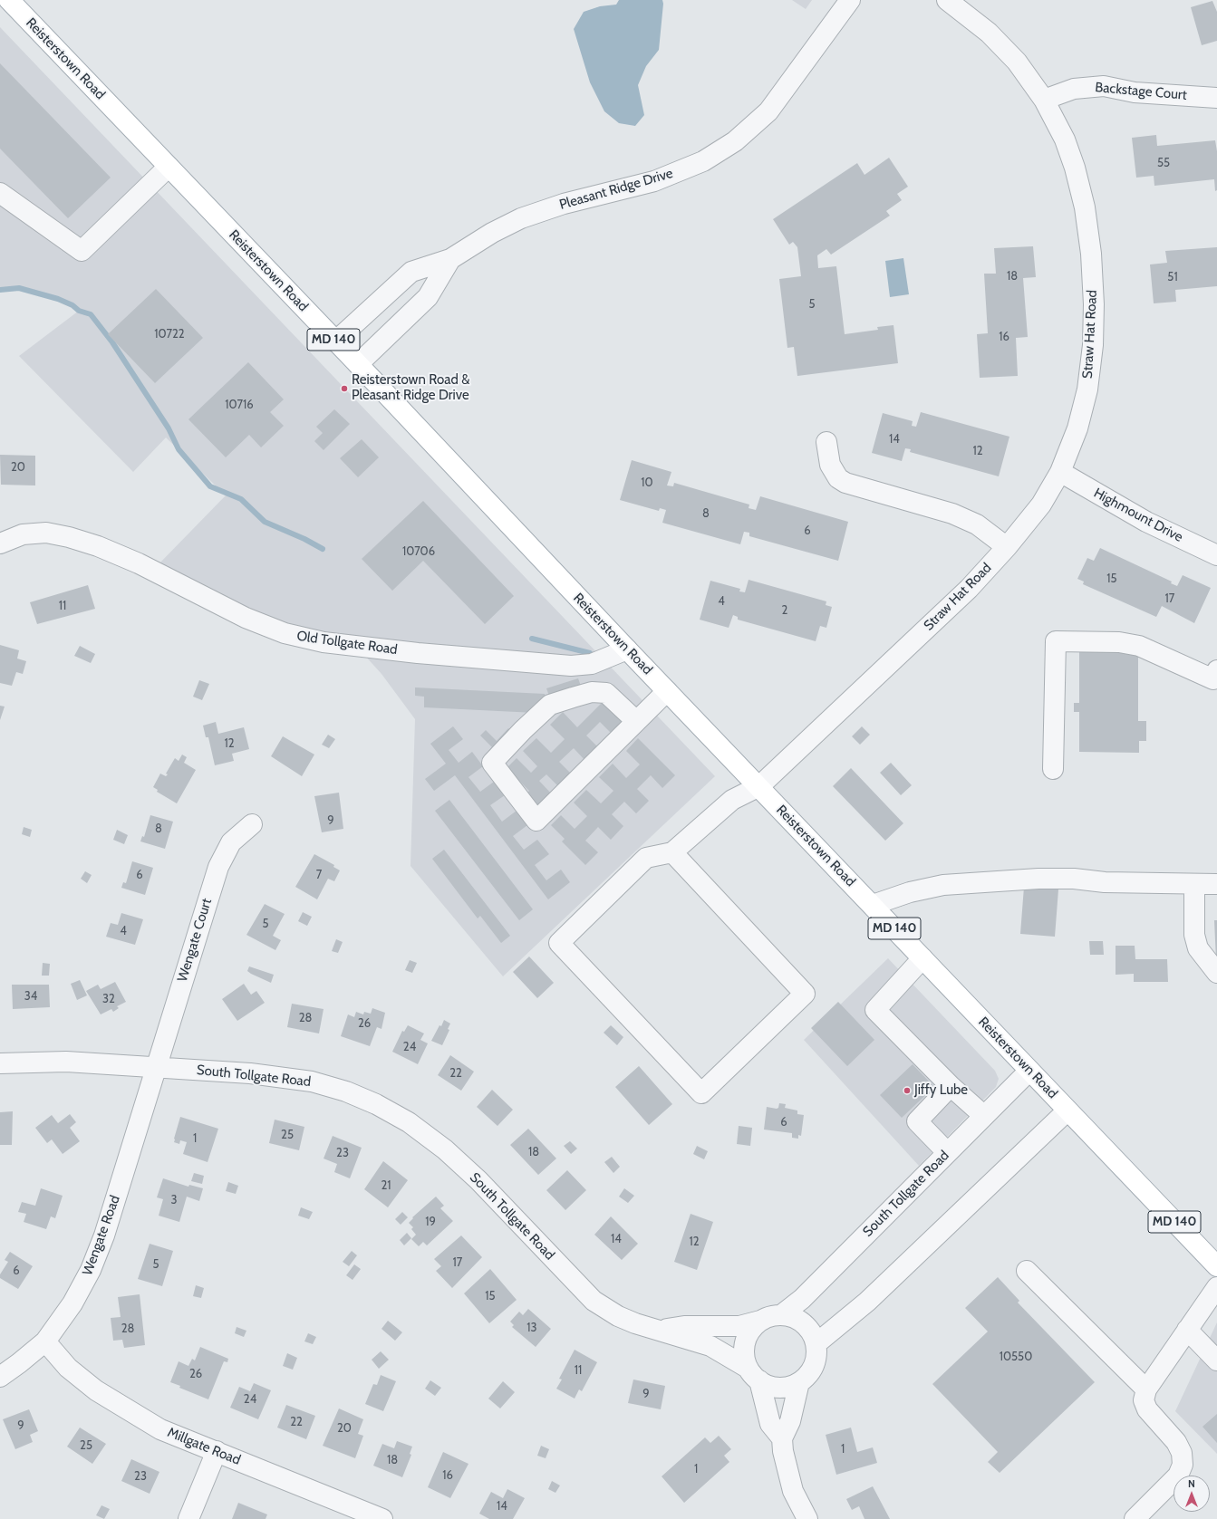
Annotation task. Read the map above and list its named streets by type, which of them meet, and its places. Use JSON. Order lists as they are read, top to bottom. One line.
{"streets":{"main road":["Reisterstown Road","MD 140"],"street":["Backstage Court","Pleasant Ridge Drive","Straw Hat Road","Highmount Drive","Old Tollgate Road","Wengate Court","South Tollgate Road","Wengate Road","Millgate Road"]},"crossings":[["Reisterstown Road","Pleasant Ridge Drive"],["Reisterstown Road","Straw Hat Road"],["Reisterstown Road","Old Tollgate Road"],["Reisterstown Road","South Tollgate Road"],["Backstage Court","Straw Hat Road"],["Straw Hat Road","Highmount Drive"],["Wengate Court","South Tollgate Road"],["Wengate Court","Wengate Road"],["South Tollgate Road","Wengate Road"],["Wengate Road","Millgate Road"]],"places":["Reisterstown Road & Pleasant Ridge Drive","Jiffy Lube"],"house_numbers":["55","18","51","5","10722","16","10716","14","12","20","10","8","6","10706","15","17","4","11","2","12","9","8","6","7","5","4","34","32","28","26","24","22","6","25","1","18","23","21","3","19","14","12","17","5","6","15","13","28","10550","11","26","9","24","22","9","20","25","1","18","1","16","23","14"],"north":"top"}
